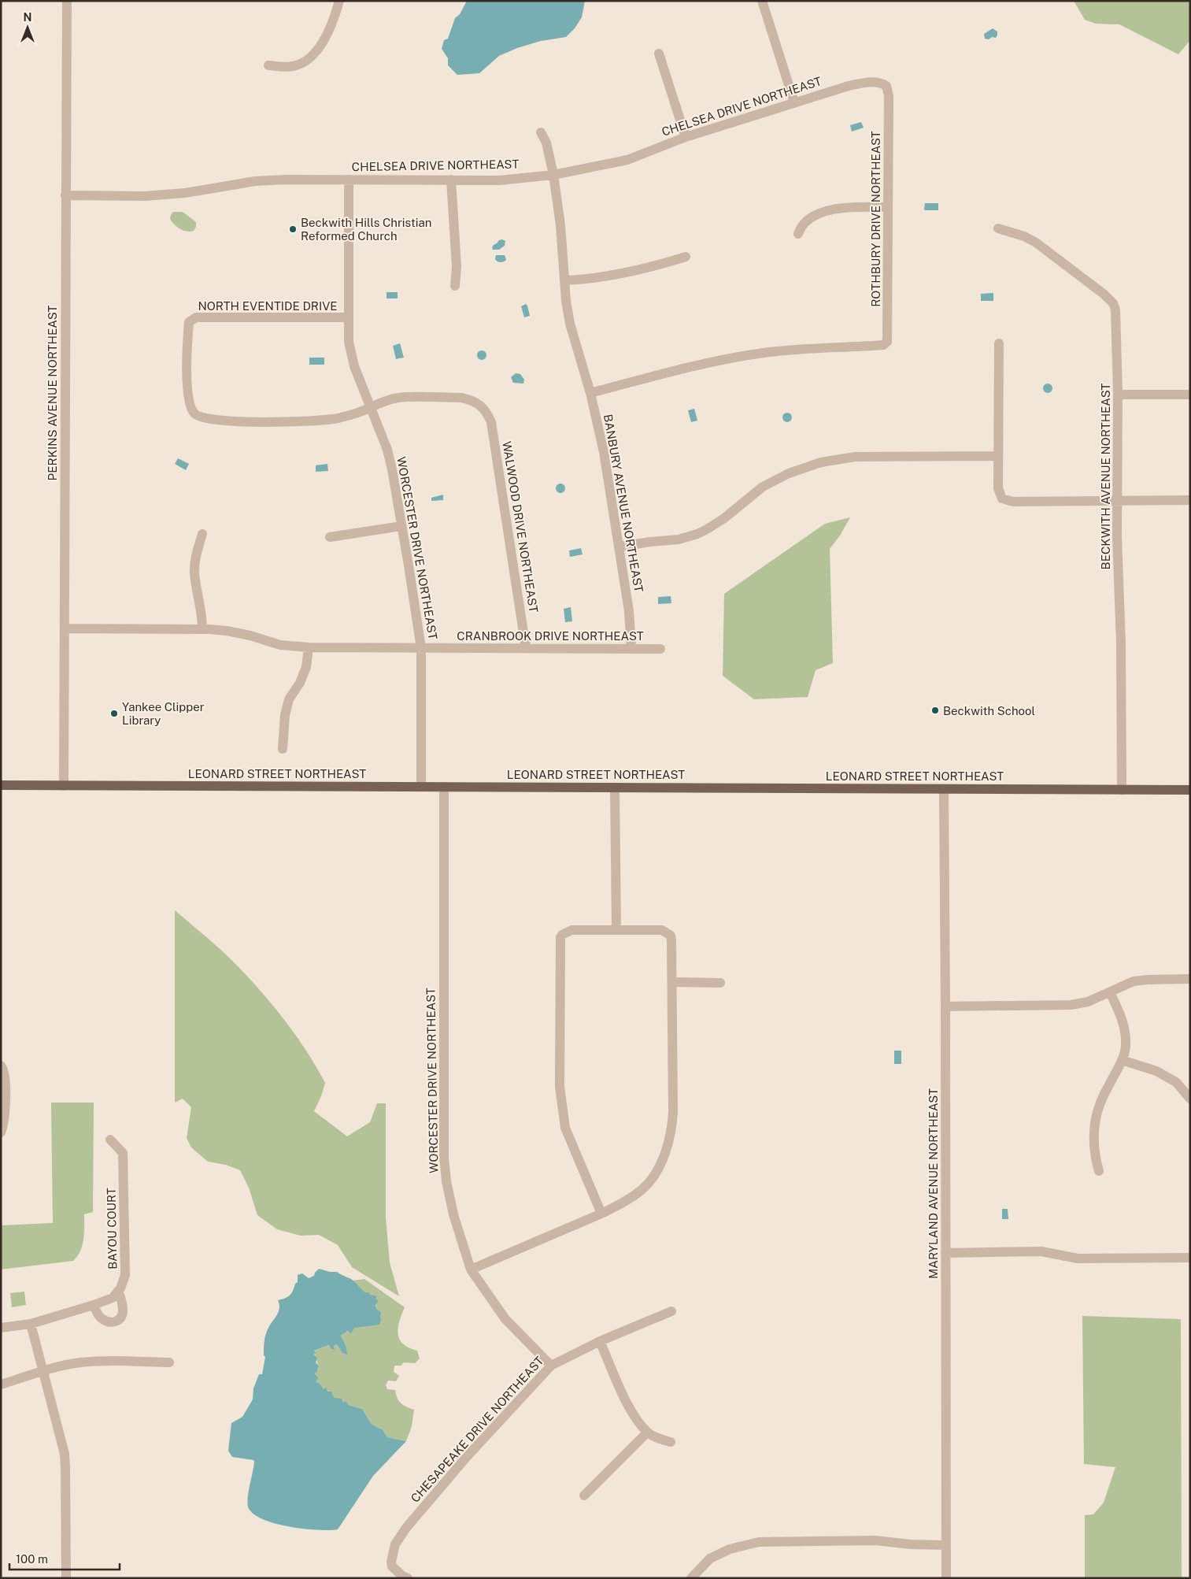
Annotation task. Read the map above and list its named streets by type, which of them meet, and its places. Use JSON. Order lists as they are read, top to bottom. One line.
{"streets":{"main road":["LEONARD STREET NORTHEAST"],"street":["CHELSEA DRIVE NORTHEAST","ROTHBURY DRIVE NORTHEAST","NORTH EVENTIDE DRIVE","PERKINS AVENUE NORTHEAST","BECKWITH AVENUE NORTHEAST","BANBURY AVENUE NORTHEAST","WALWOOD DRIVE NORTHEAST","WORCESTER DRIVE NORTHEAST","CRANBROOK DRIVE NORTHEAST","MARYLAND AVENUE NORTHEAST","BAYOU COURT","CHESAPEAKE DRIVE NORTHEAST"]},"crossings":[["CHELSEA DRIVE NORTHEAST","ROTHBURY DRIVE NORTHEAST"],["CHELSEA DRIVE NORTHEAST","PERKINS AVENUE NORTHEAST"],["CHELSEA DRIVE NORTHEAST","BANBURY AVENUE NORTHEAST"],["CHELSEA DRIVE NORTHEAST","WORCESTER DRIVE NORTHEAST"],["ROTHBURY DRIVE NORTHEAST","BANBURY AVENUE NORTHEAST"],["NORTH EVENTIDE DRIVE","WALWOOD DRIVE NORTHEAST"],["NORTH EVENTIDE DRIVE","WORCESTER DRIVE NORTHEAST"],["PERKINS AVENUE NORTHEAST","CRANBROOK DRIVE NORTHEAST"],["PERKINS AVENUE NORTHEAST","LEONARD STREET NORTHEAST"],["BECKWITH AVENUE NORTHEAST","LEONARD STREET NORTHEAST"],["BANBURY AVENUE NORTHEAST","CRANBROOK DRIVE NORTHEAST"],["WALWOOD DRIVE NORTHEAST","WORCESTER DRIVE NORTHEAST"],["WALWOOD DRIVE NORTHEAST","CRANBROOK DRIVE NORTHEAST"],["WORCESTER DRIVE NORTHEAST","CRANBROOK DRIVE NORTHEAST"],["WORCESTER DRIVE NORTHEAST","LEONARD STREET NORTHEAST"],["WORCESTER DRIVE NORTHEAST","CHESAPEAKE DRIVE NORTHEAST"],["LEONARD STREET NORTHEAST","MARYLAND AVENUE NORTHEAST"]],"places":["Beckwith Hills Christian Reformed Church","Beckwith School","Yankee Clipper Library"],"scale_bar":"100 m","north":"top"}
